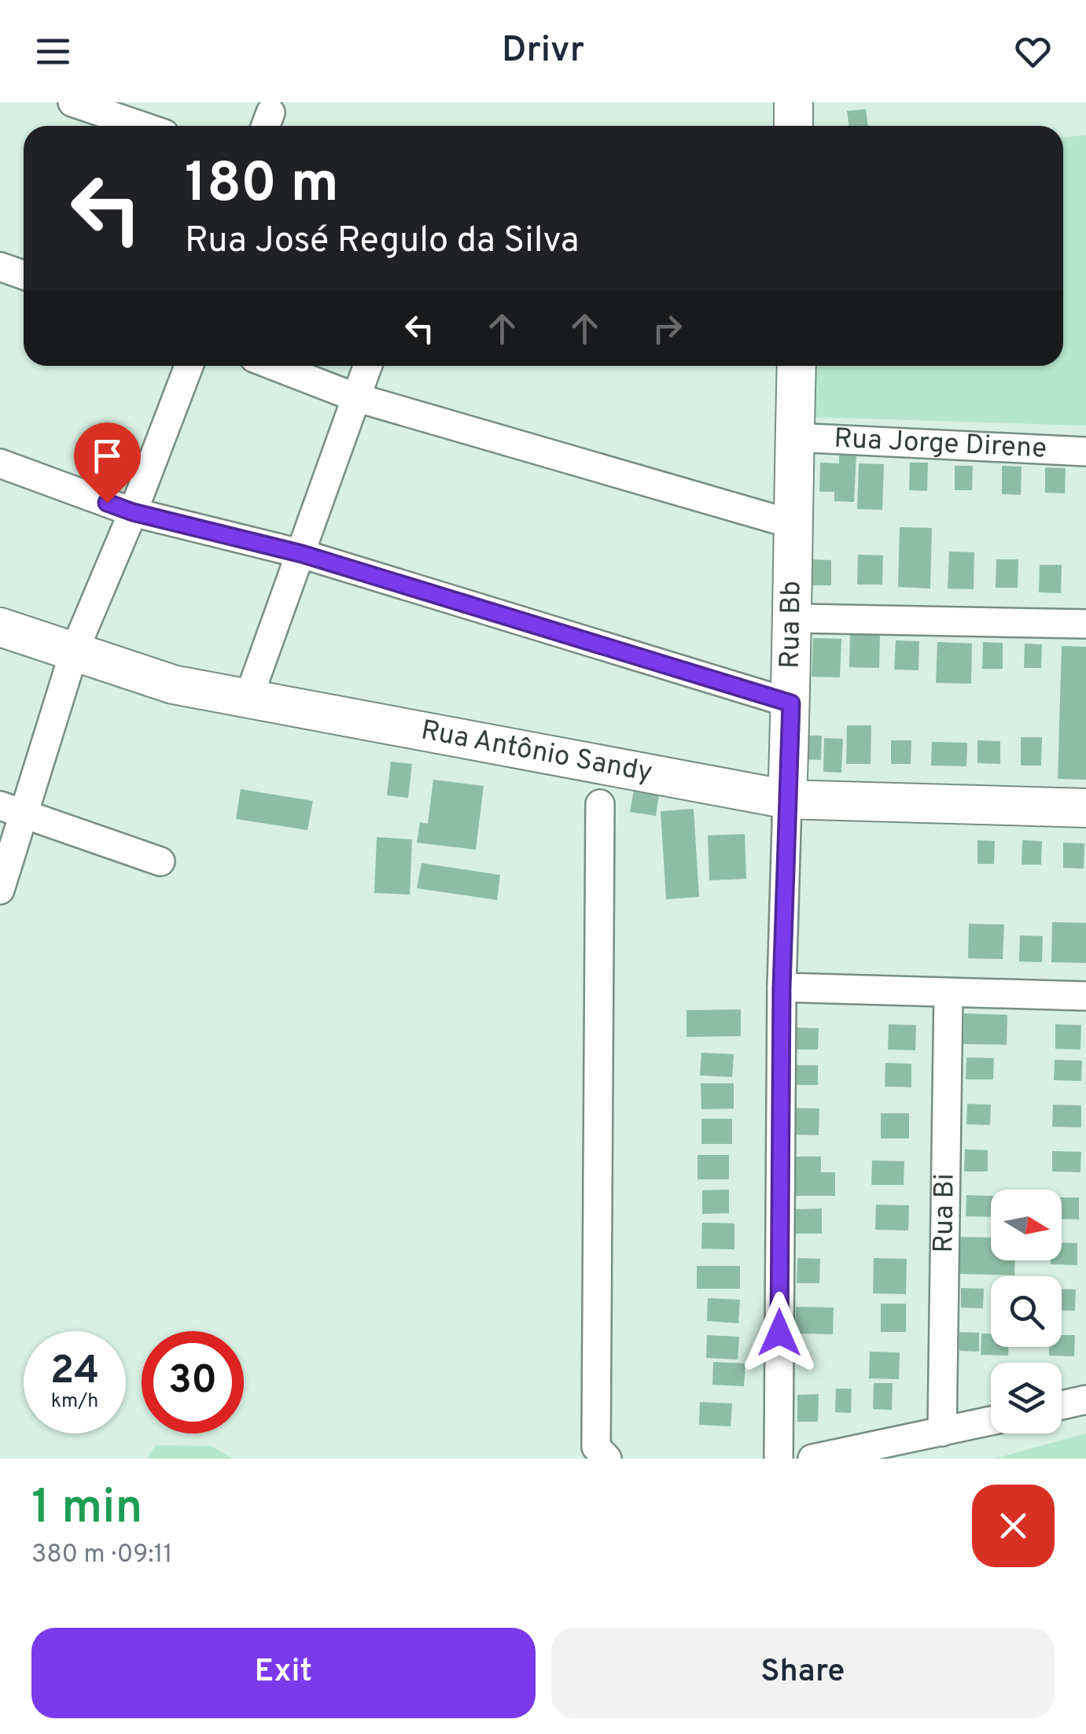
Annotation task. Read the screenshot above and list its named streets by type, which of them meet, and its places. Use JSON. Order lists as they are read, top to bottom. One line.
{"streets":{"street":["Rua Jorge Direne","Rua Bb","Rua Antônio Sandy","Rua Bi"]},"crossings":[["Rua Jorge Direne","Rua Bb"],["Rua Bb","Rua Antônio Sandy"]],"north":"right","page":{"header":"Drivr","turn":["180 m","Rua José Regulo da Silva"],"speed":"24 km/h","limit":"30","heading":["1 min","380 m · 09:11"],"buttons":["Exit","Share"]}}
